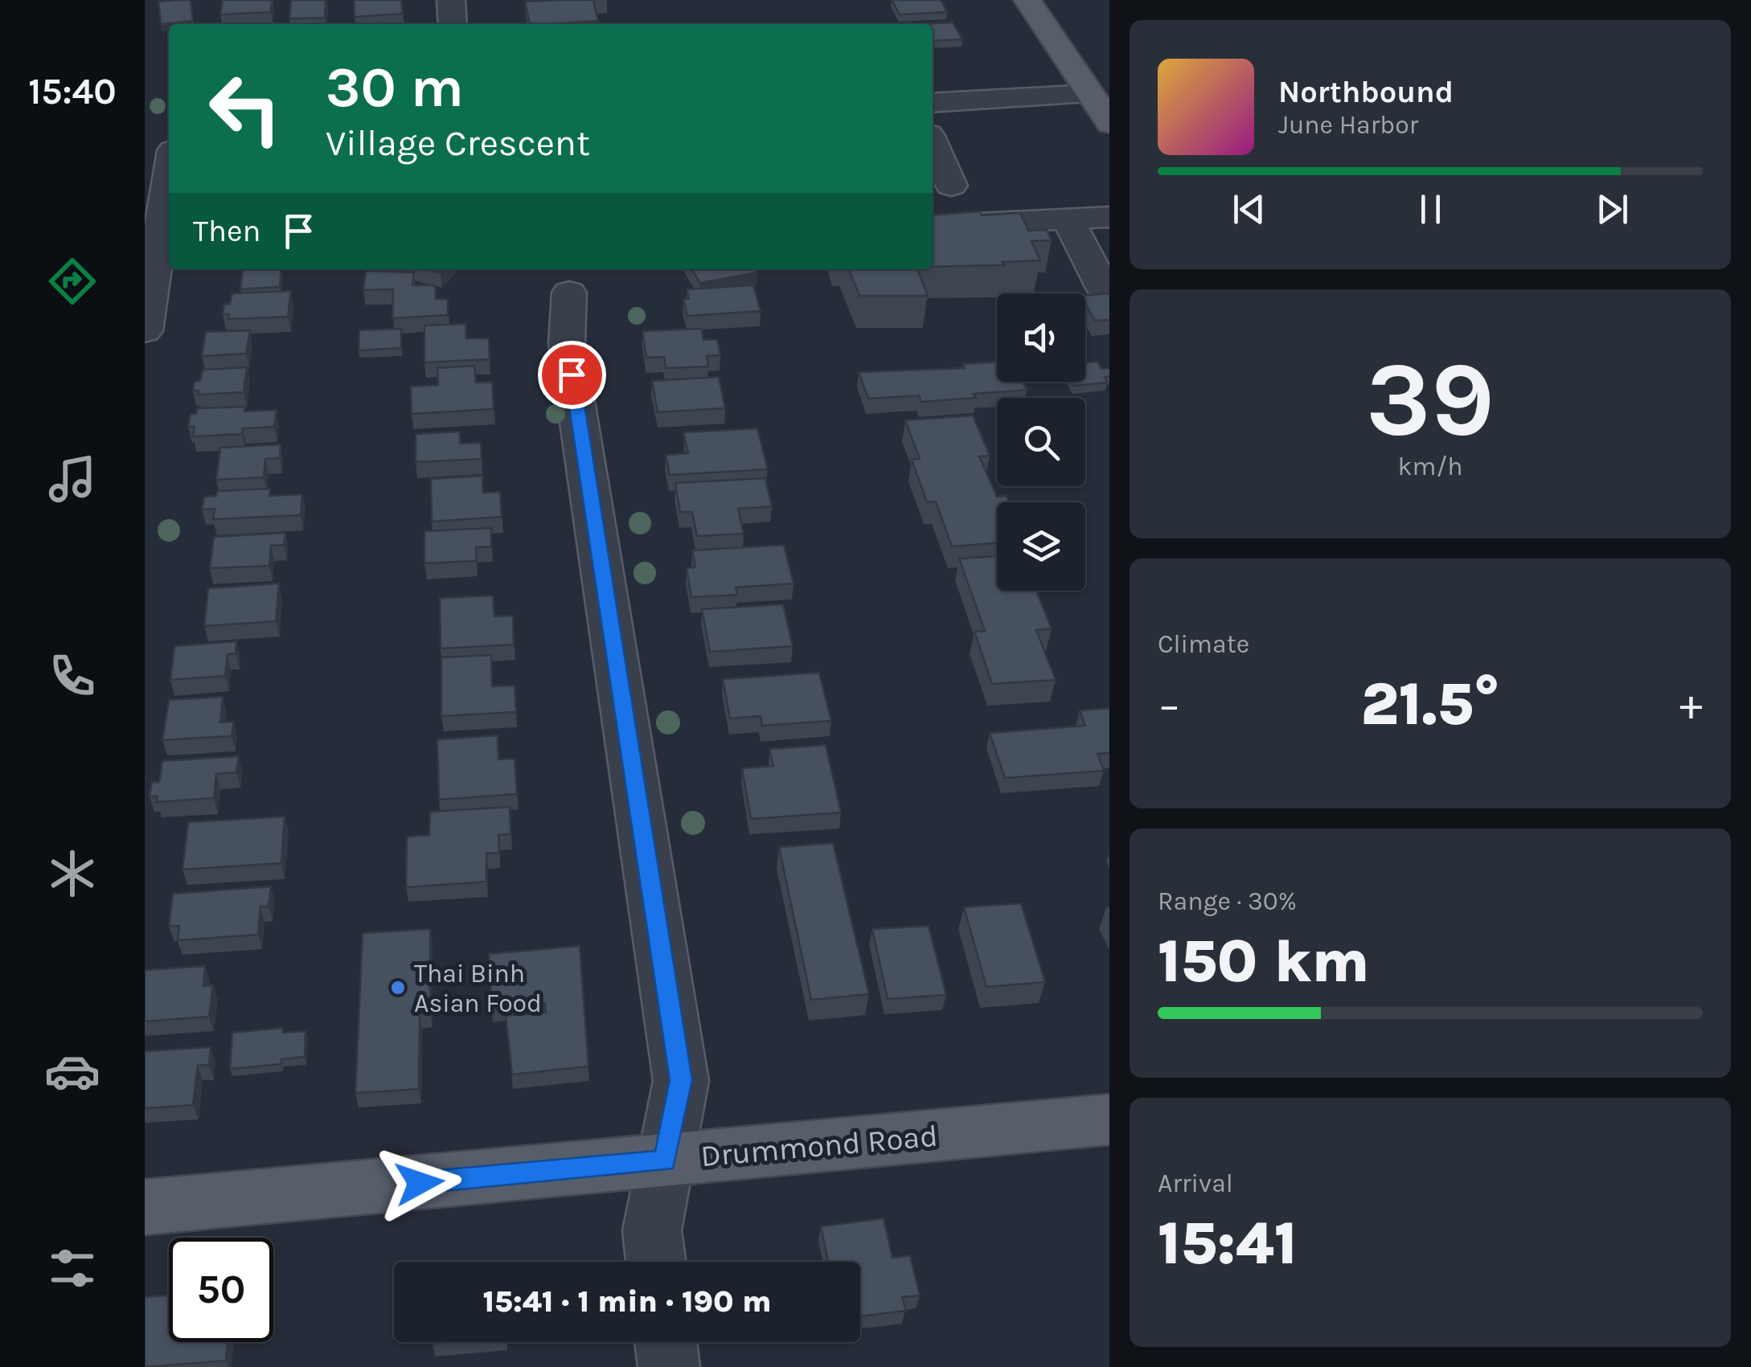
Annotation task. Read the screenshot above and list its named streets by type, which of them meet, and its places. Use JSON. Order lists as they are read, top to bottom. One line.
{"streets":{"main road":["Drummond Road"]},"places":["Thai Binh Asian Food"],"page":{"tabs":"15:40","turn":["30 m","Village Crescent"],"song":["Northbound","June Harbor"],"then":"Then","tile":[["39","km/h"],"Climate",["Range · 30%","150 km"],["Arrival","15:41"]],"heat":["−","21.5°","+"],"limit":"50","trip":"15:41 · 1 min · 190 m"}}
